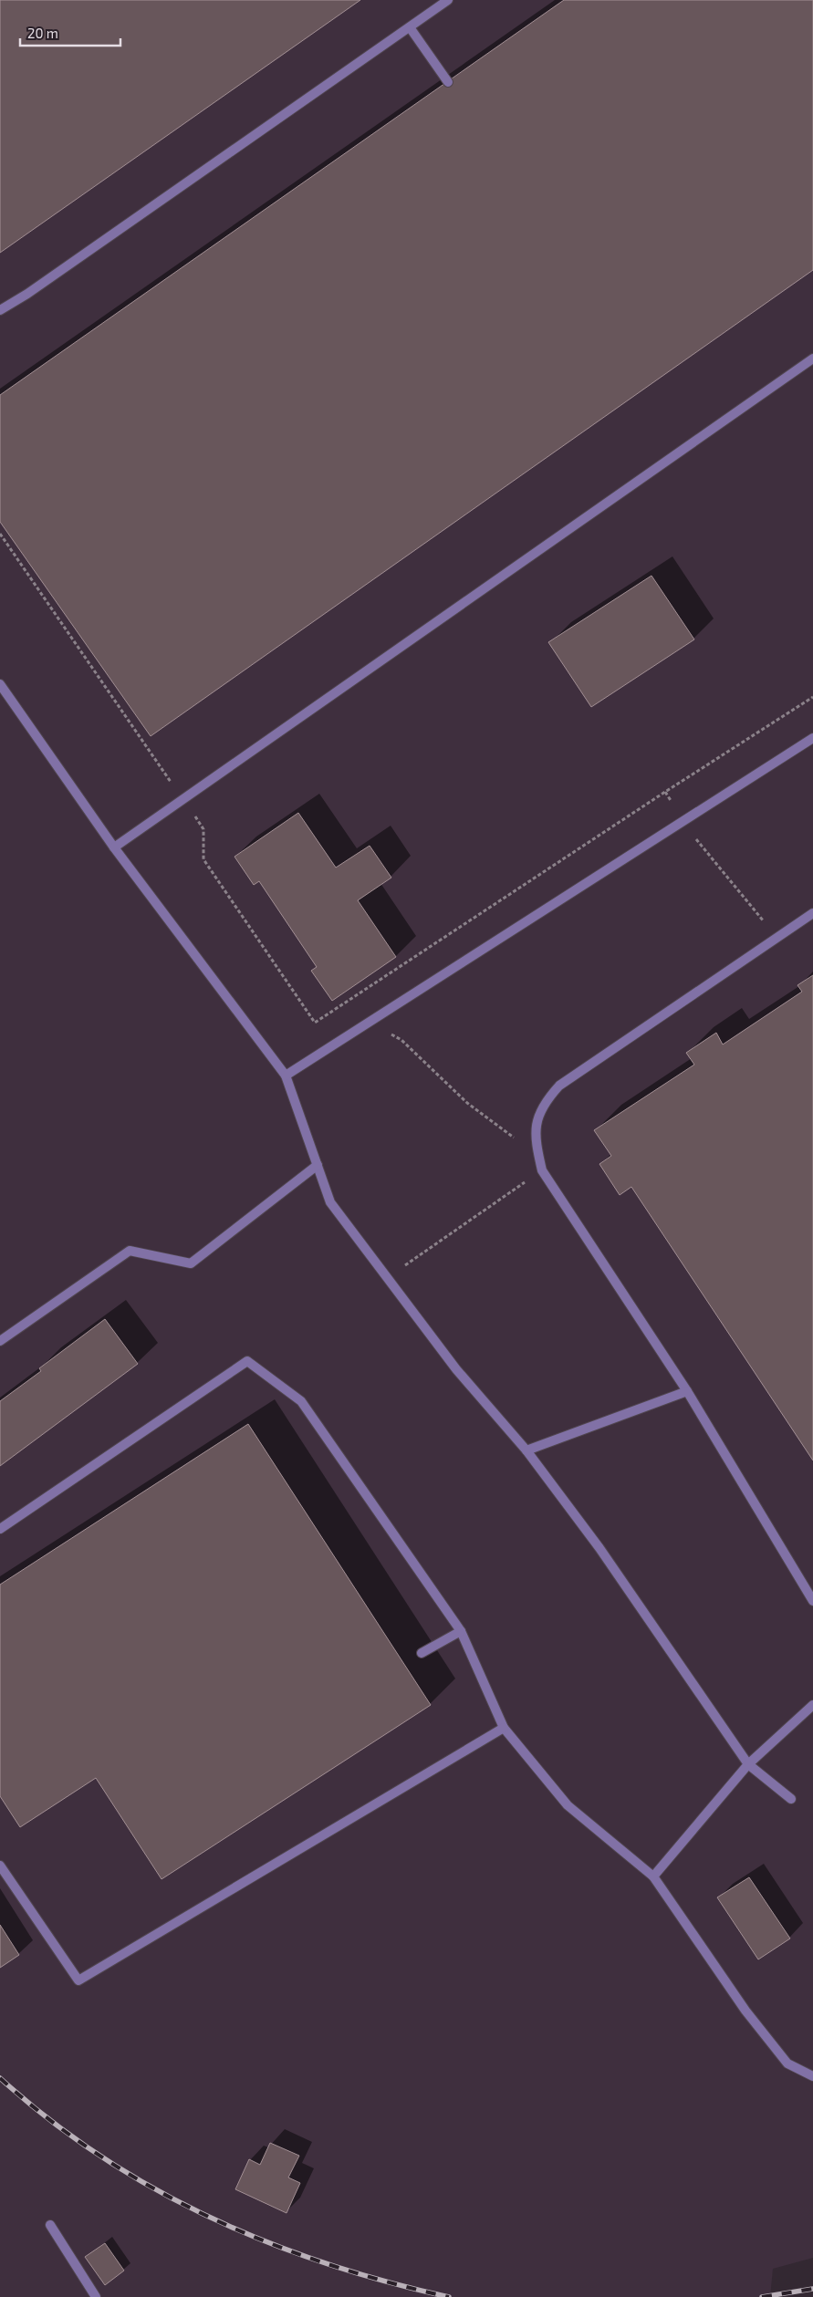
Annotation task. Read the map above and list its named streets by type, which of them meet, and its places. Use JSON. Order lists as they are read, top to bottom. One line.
{"scale_bar":"20 m"}
